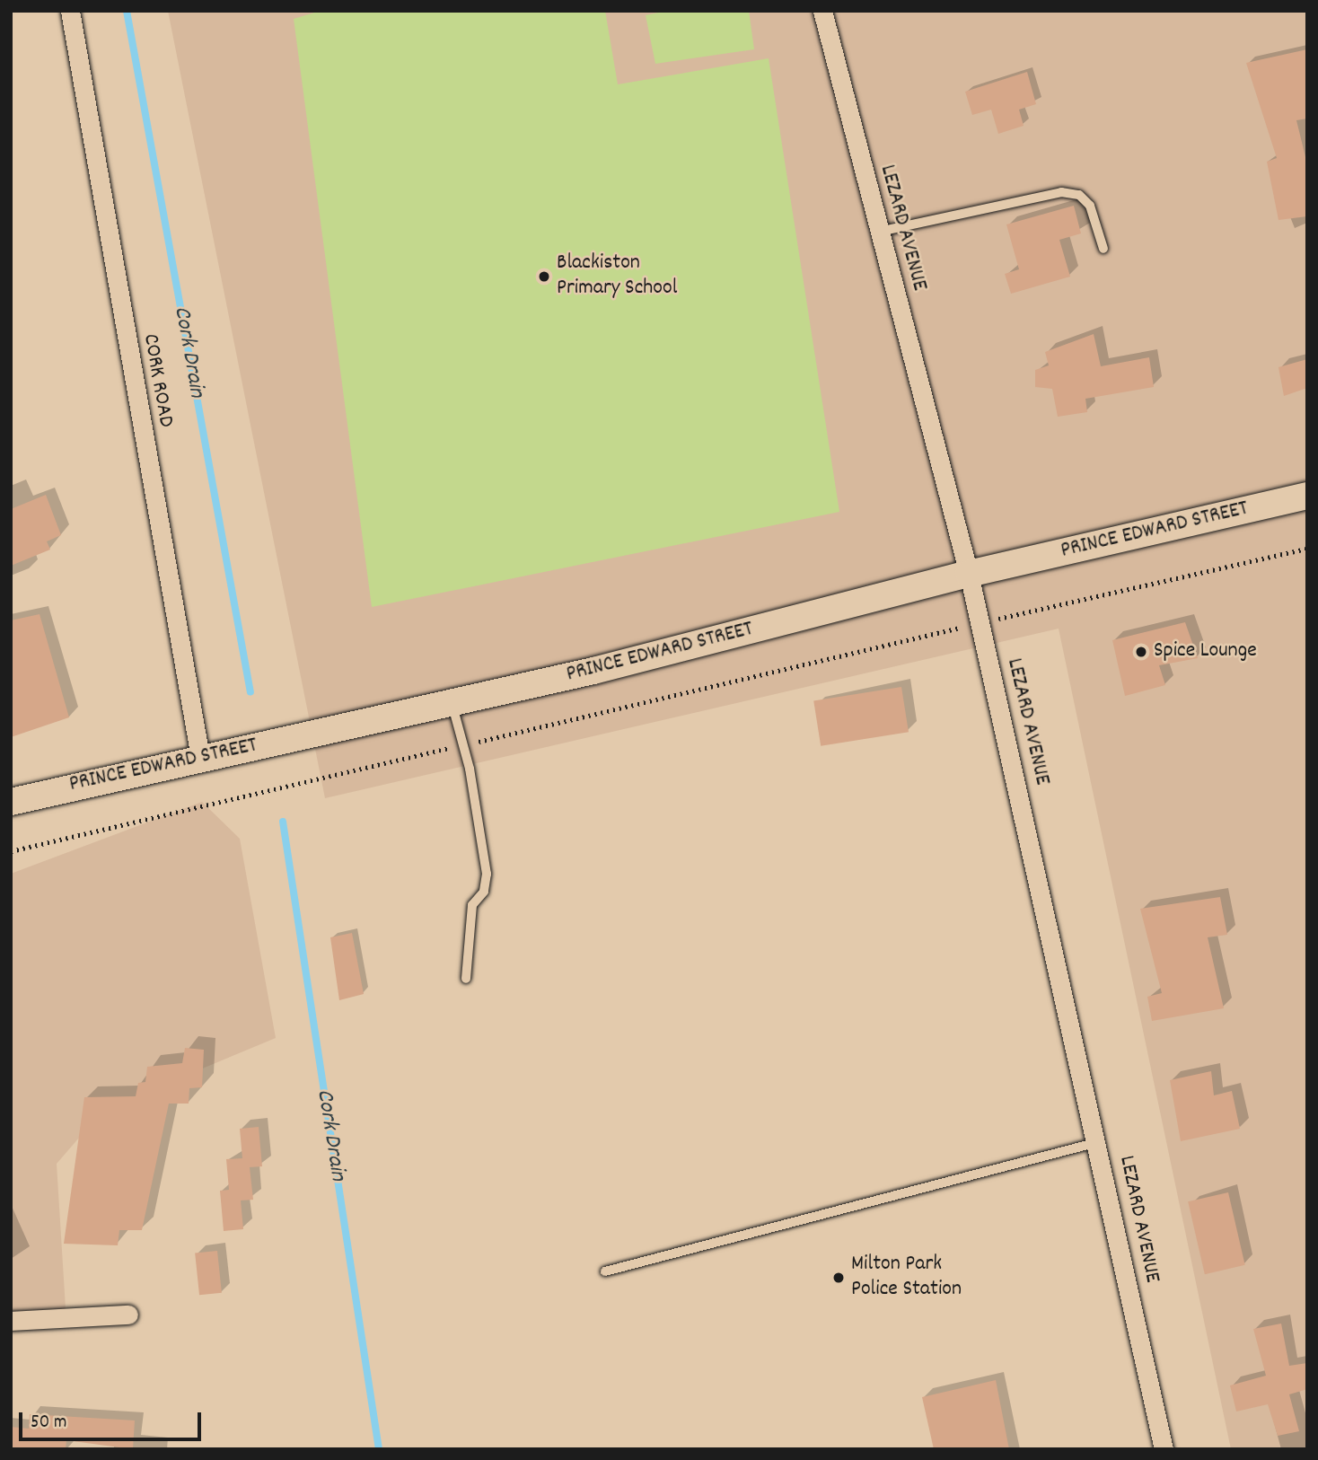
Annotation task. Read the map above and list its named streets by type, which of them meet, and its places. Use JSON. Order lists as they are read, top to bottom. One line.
{"streets":{"main road":["PRINCE EDWARD STREET"],"street":["LEZARD AVENUE","CORK ROAD"]},"crossings":[["LEZARD AVENUE","PRINCE EDWARD STREET"],["CORK ROAD","PRINCE EDWARD STREET"]],"water":["Cork Drain"],"places":["Blackiston Primary School","Spice Lounge","Milton Park Police Station"],"scale_bar":"50 m"}
